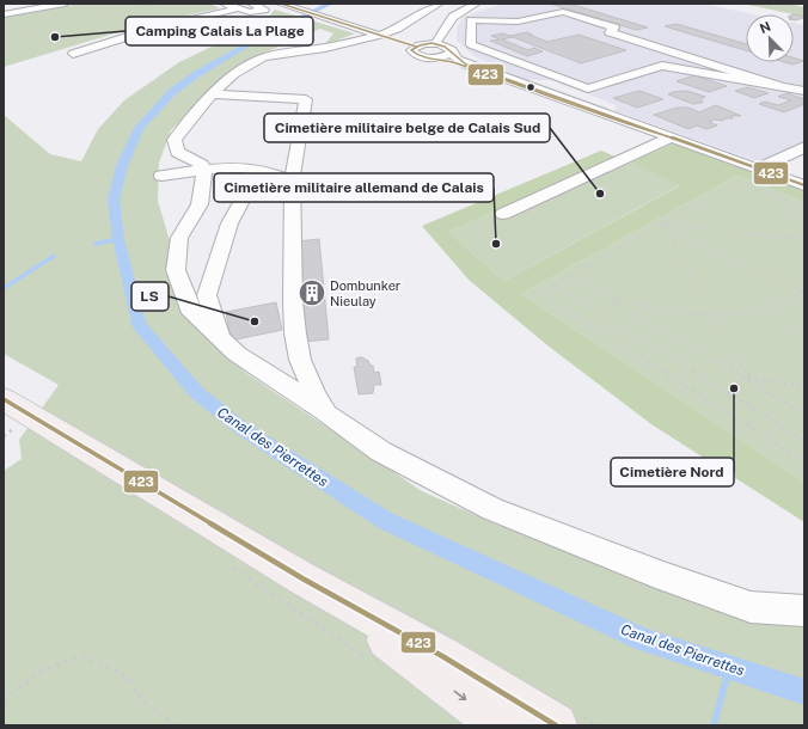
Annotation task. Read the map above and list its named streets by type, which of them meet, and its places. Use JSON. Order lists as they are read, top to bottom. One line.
{"water":["Canal des Pierrettes"],"places":{"other":["Camping Calais La Plage","Cimetière militaire belge de Calais Sud","Cimetière militaire allemand de Calais","LS","Cimetière Nord"],"building":["Dombunker Nieulay"]},"lines":["transit line 423"],"north":"top left"}
